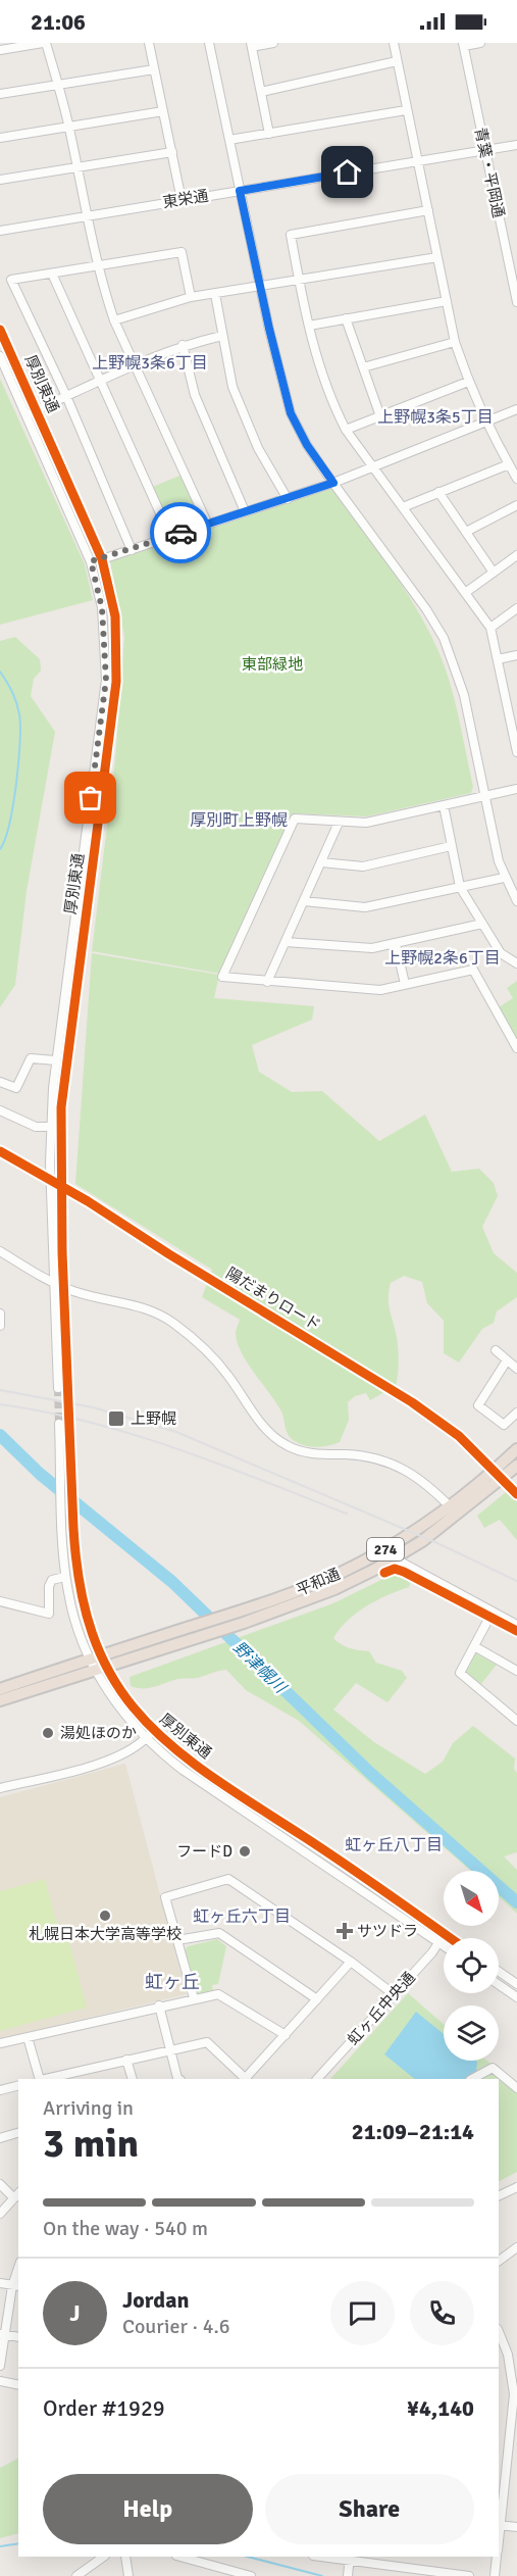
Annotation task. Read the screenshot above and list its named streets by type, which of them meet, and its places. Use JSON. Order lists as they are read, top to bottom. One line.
{"streets":{"highway":["274","平和通"],"street":["青葉・平岡通","東栄通","厚別東通","虹ヶ丘中央通"],"cycle path":["陽だまりロード"]},"crossings":[["青葉・平岡通","東栄通"],["厚別東通","274"],["厚別東通","平和通"],["厚別東通","虹ヶ丘中央通"],["274","平和通"]],"districts":["上野幌3条6丁目","上野幌3条5丁目","厚別町上野幌","上野幌2条6丁目","虹ヶ丘八丁目","虹ヶ丘六丁目","虹ヶ丘"],"water":["野津幌川"],"parks":["東部緑地"],"places":{"transit":["上野幌"],"other":["湯処ほのか","フードD","札幌日本大学高等学校"],"health":["サツドラ"]},"north":"bottom right","page":{"status":"21:06","heading":["3 min","Arriving in","21:09–21:14"],"panel":["Jordan","Courier · 4.6","Order #1929","¥4,140"],"bar":"On the way · 540 m","round":"J","buttons":["Help","Share"]}}
